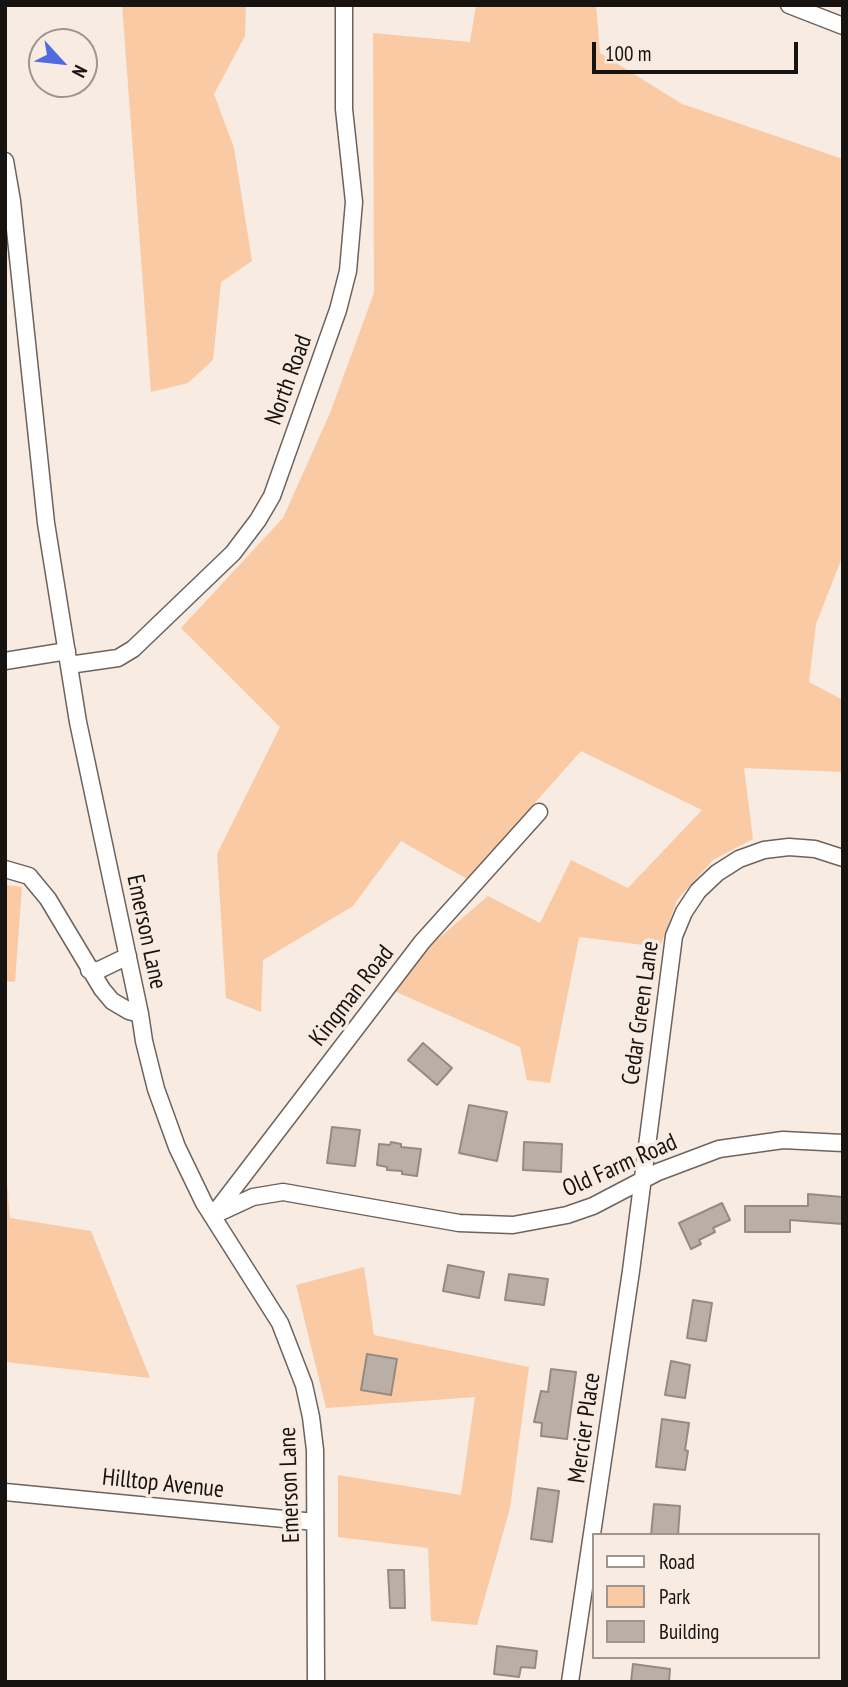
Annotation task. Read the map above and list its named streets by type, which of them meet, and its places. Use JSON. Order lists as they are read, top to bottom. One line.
{"streets":{"street":["North Road","Emerson Lane","Kingman Road","Cedar Green Lane","Old Farm Road","Mercier Place","Hilltop Avenue"]},"crossings":[["North Road","Emerson Lane"],["Emerson Lane","Kingman Road"],["Emerson Lane","Old Farm Road"],["Emerson Lane","Hilltop Avenue"],["Kingman Road","Old Farm Road"],["Cedar Green Lane","Old Farm Road"],["Cedar Green Lane","Mercier Place"],["Old Farm Road","Mercier Place"]],"legend":["Road","Park","Building"],"scale_bar":"100 m","north":"bottom right"}
